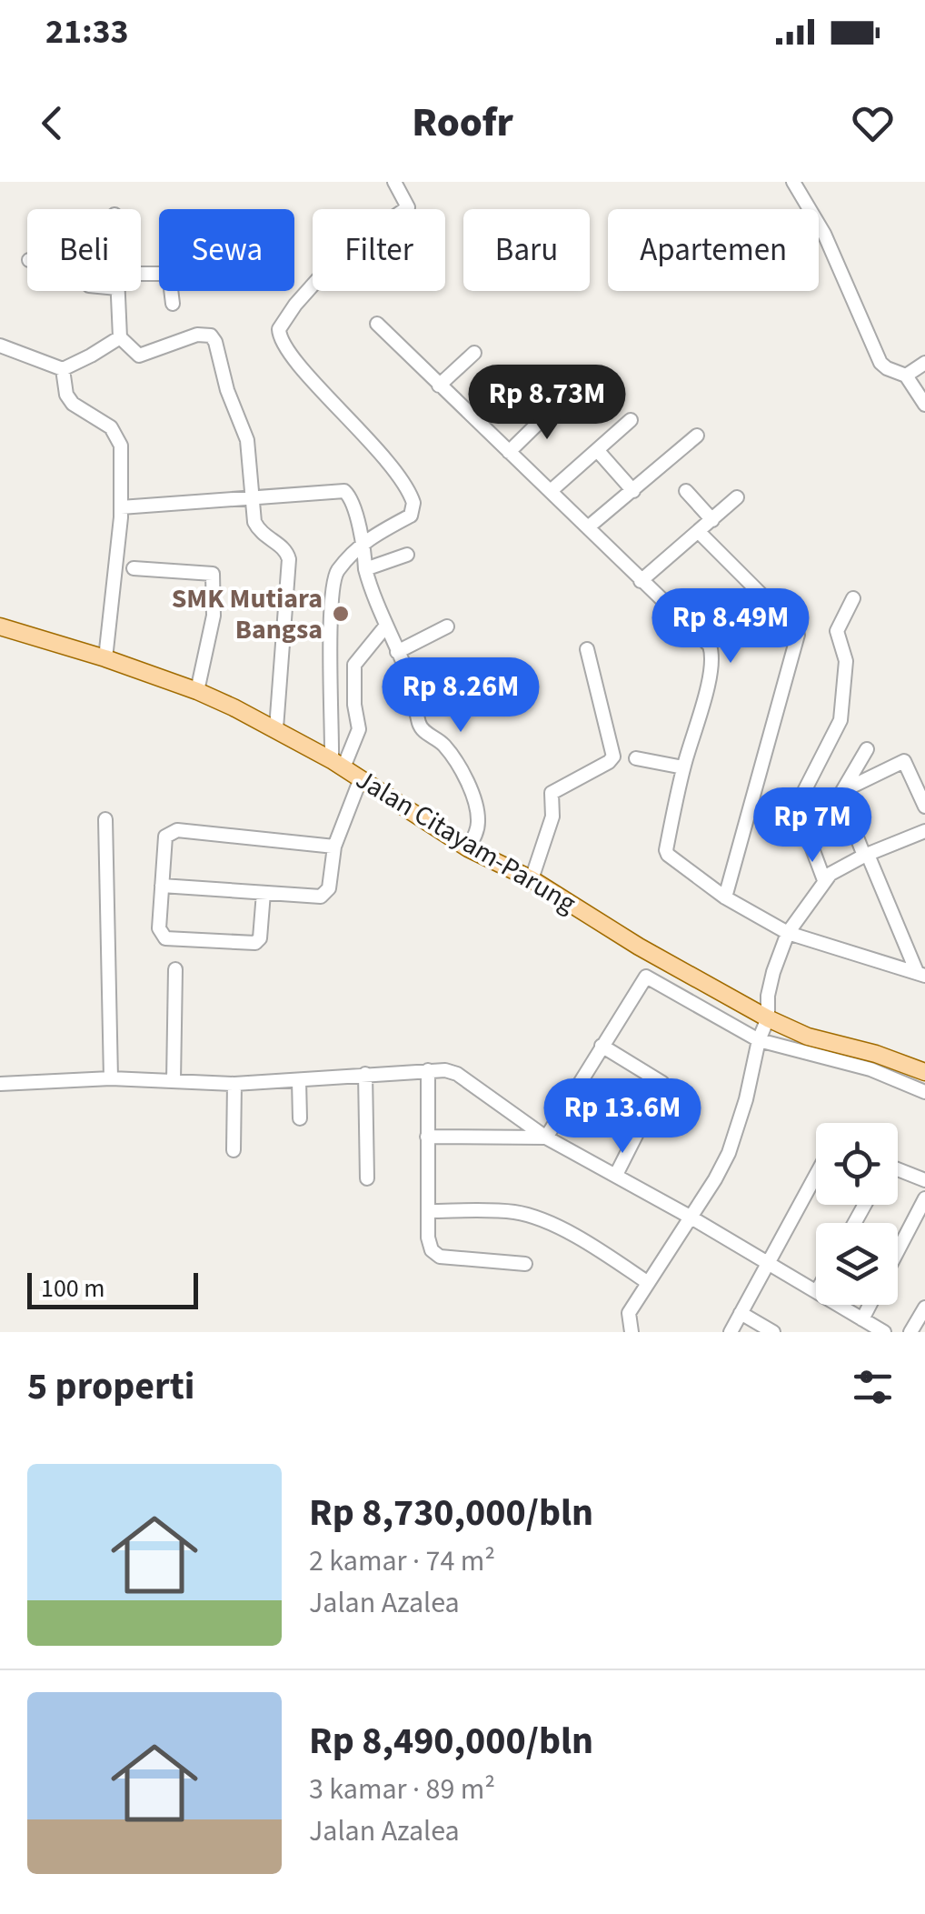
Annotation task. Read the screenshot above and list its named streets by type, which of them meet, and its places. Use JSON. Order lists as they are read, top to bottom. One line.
{"streets":{"main road":["Jalan Citayam-Parung"]},"places":["SMK Mutiara Bangsa"],"scale_bar":"100 m","page":{"status":"21:33","header":"Roofr","chip":["Beli","Sewa","Filter","Baru","Apartemen"],"price":["Rp 8.73M","Rp 8.49M","Rp 8.26M","Rp 7M","Rp 13.6M"],"scale":"100 m","heading":"5 properti","list":[{"name":"Rp 8,730,000/bln","note":"2 kamar · 74 m² · Jalan Azalea"},{"name":"Rp 8,490,000/bln","note":"3 kamar · 89 m² · Jalan Azalea"}]}}
